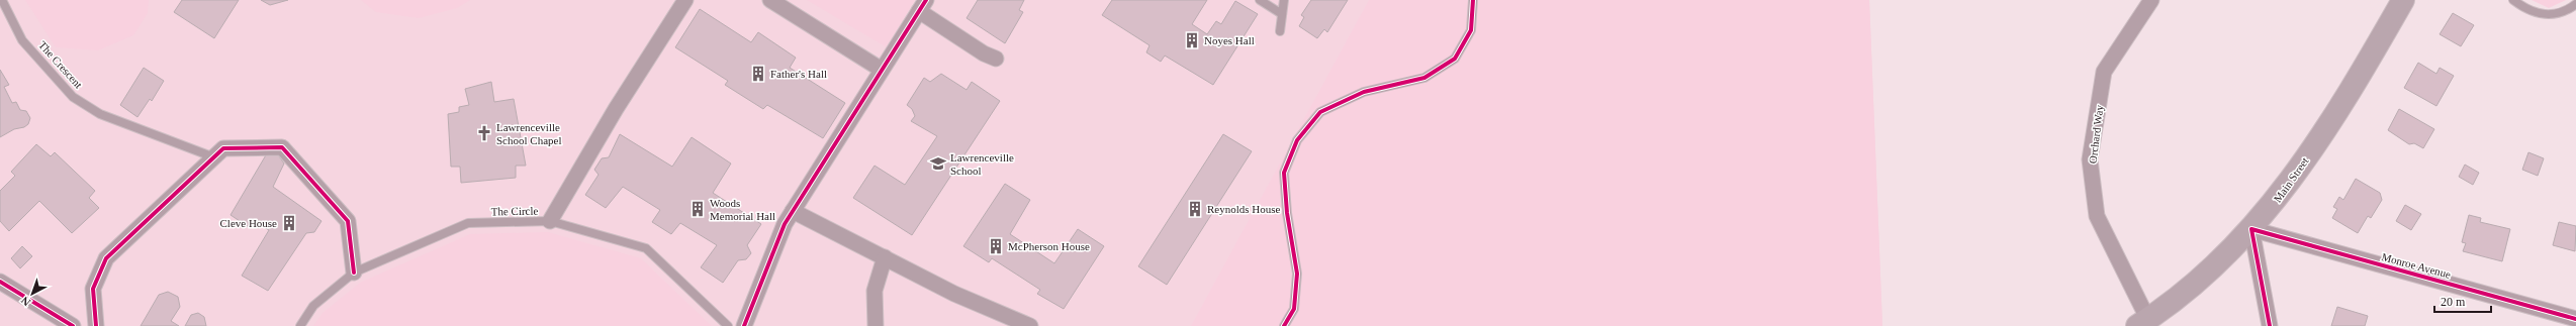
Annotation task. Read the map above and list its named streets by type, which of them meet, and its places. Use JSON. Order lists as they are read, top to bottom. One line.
{"streets":{"highway":["Main Street"],"street":["Orchard Way","Monroe Avenue"],"lane":["The Crescent","The Circle"]},"crossings":[["Orchard Way","Main Street"],["Main Street","Monroe Avenue"]],"places":{"building":["Noyes Hall","Father's Hall","Woods Memorial Hall","Reynolds House","Cleve House","McPherson House"],"church":["Lawrenceville School Chapel"],"school or university":["Lawrenceville School"]},"scale_bar":"20 m","north":"bottom left"}
